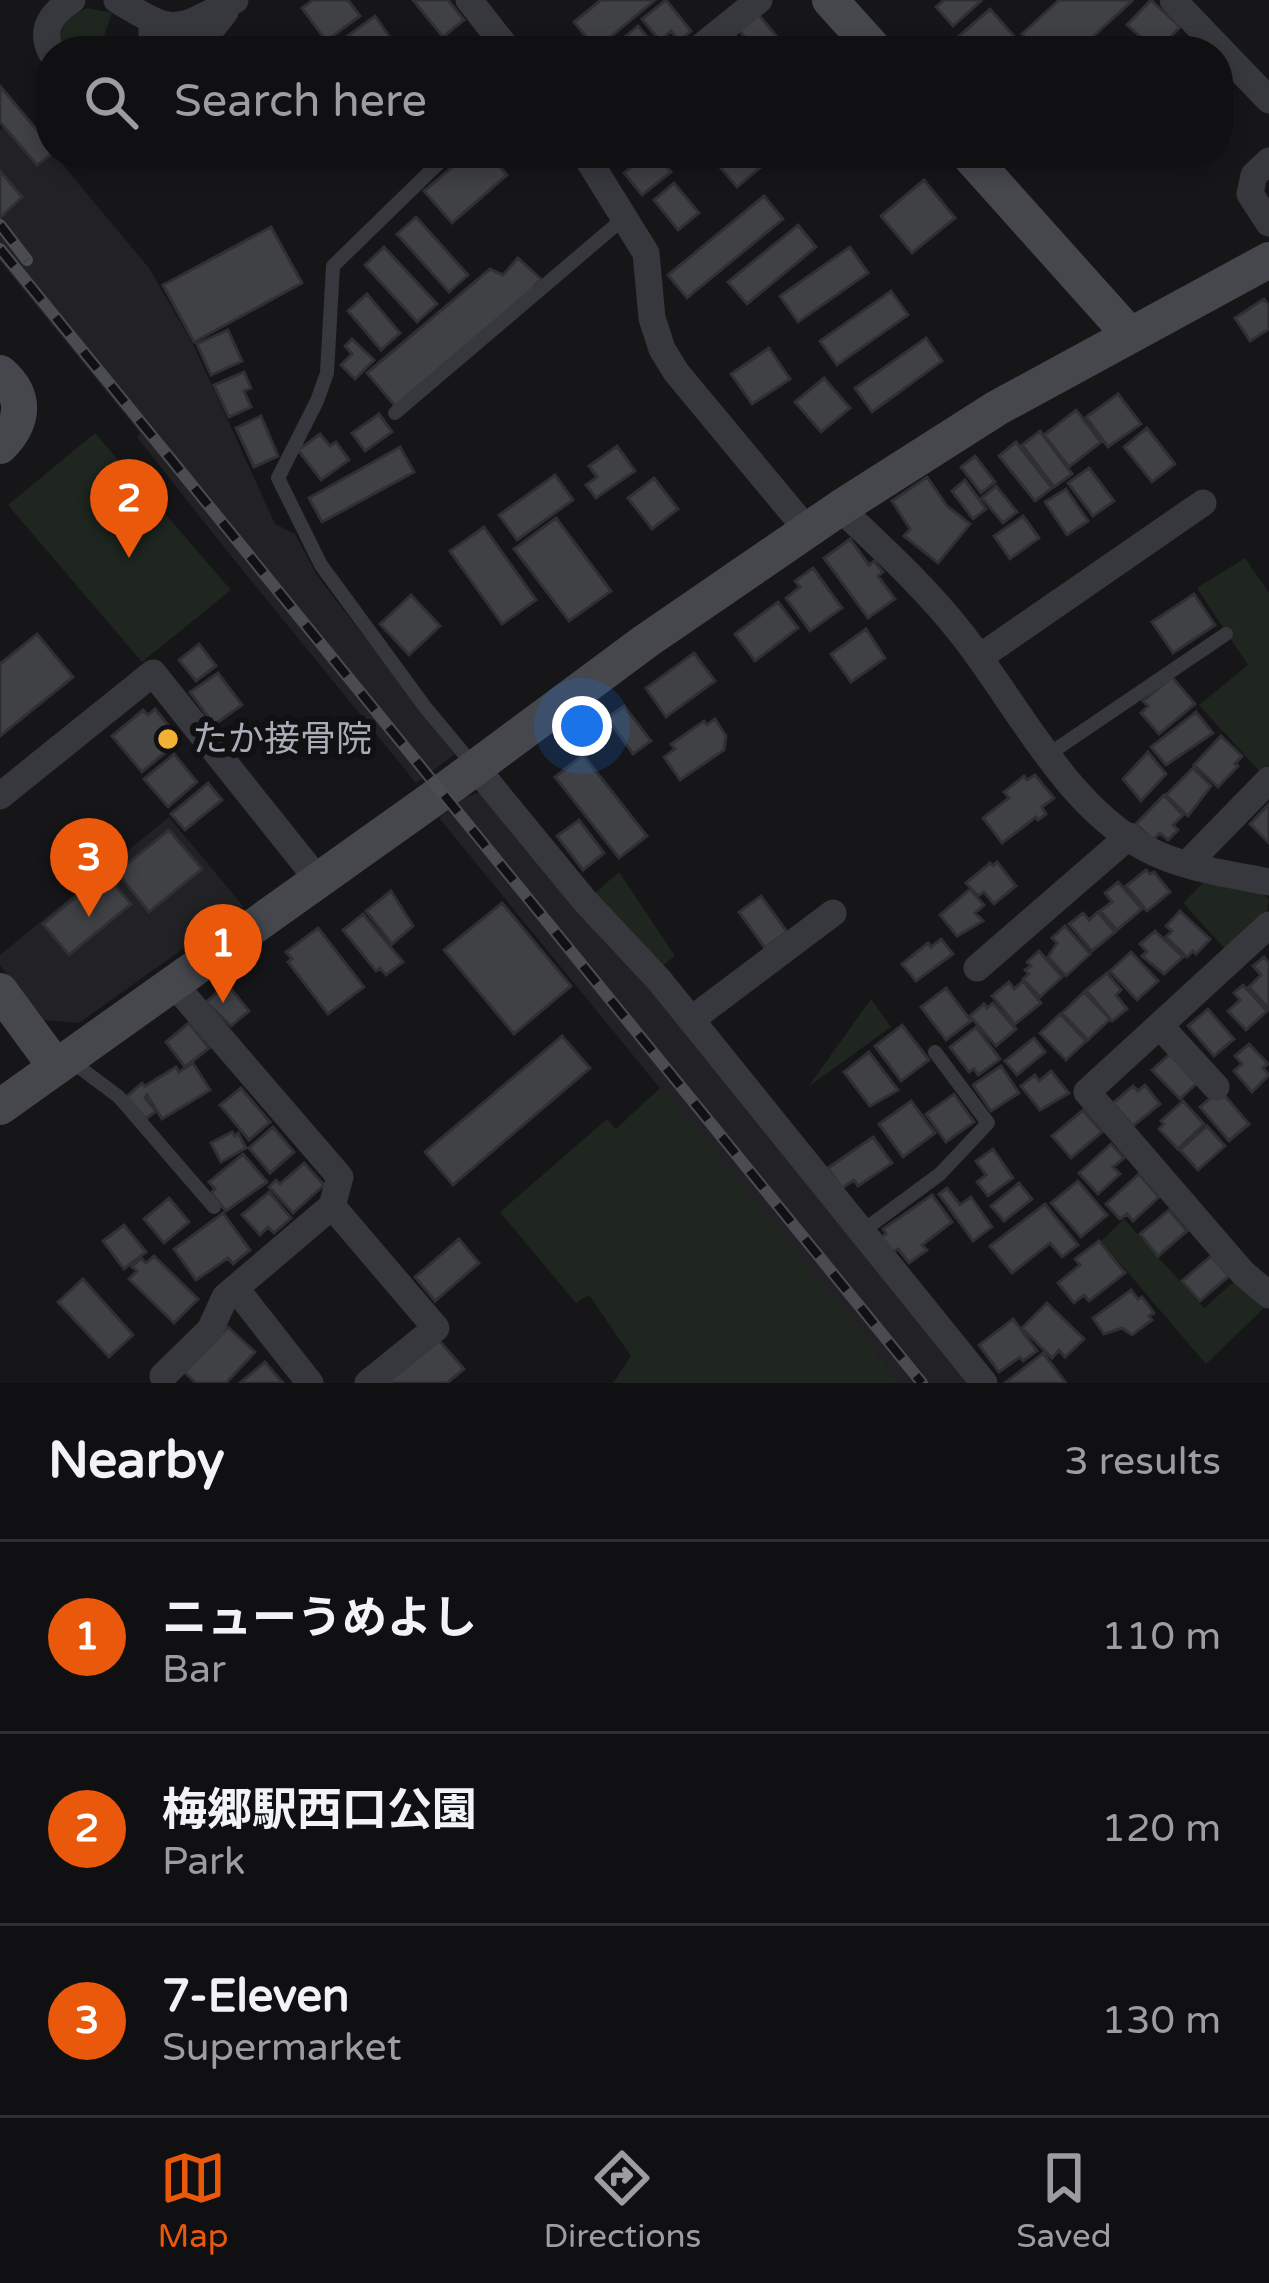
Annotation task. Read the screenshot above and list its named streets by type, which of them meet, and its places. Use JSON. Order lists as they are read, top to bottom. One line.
{"places":["たか接骨院"],"page":{"search":"Search here","pins":["2","3","1"],"heading":["Nearby","3 results"],"list":[{"mark":"1","name":"ニューうめよし","note":"Bar","value":"110 m"},{"mark":"2","name":"梅郷駅西口公園","note":"Park","value":"120 m"},{"mark":"3","name":"7-Eleven","note":"Supermarket","value":"130 m"}],"nav":["Map","Directions","Saved"]}}
